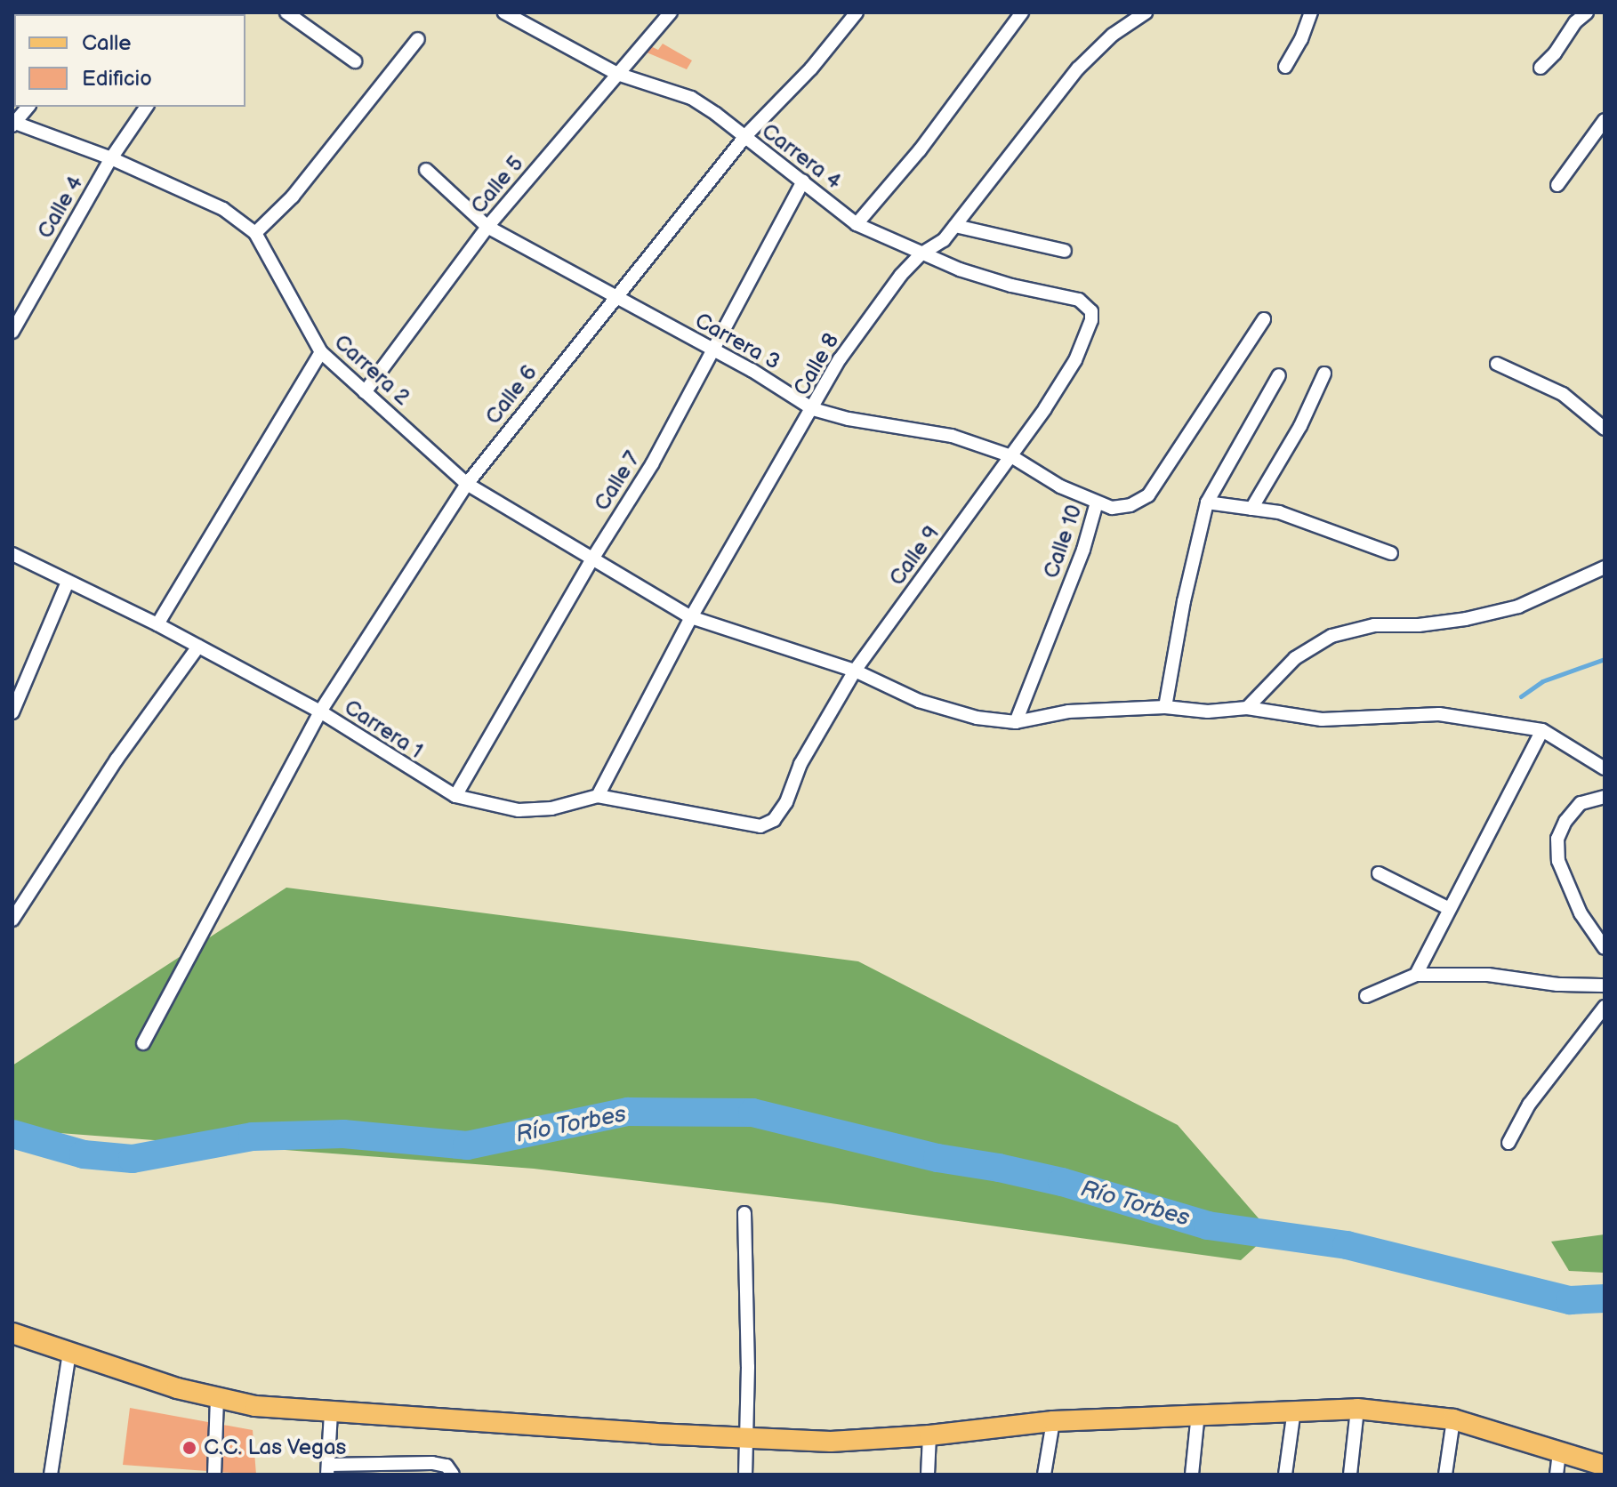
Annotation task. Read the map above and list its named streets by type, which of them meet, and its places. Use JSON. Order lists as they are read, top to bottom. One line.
{"streets":{"street":["Carrera 4","Calle 5","Calle 4","Carrera 3","Calle 8","Carrera 2","Calle 6","Calle 7","Calle 10","Calle 9","Carrera 1"]},"crossings":[["Carrera 4","Calle 5"],["Carrera 4","Calle 8"],["Carrera 4","Calle 6"],["Carrera 4","Calle 7"],["Carrera 4","Calle 9"],["Calle 5","Carrera 3"],["Calle 5","Carrera 2"],["Calle 4","Carrera 2"],["Carrera 3","Calle 8"],["Carrera 3","Calle 6"],["Carrera 3","Calle 7"],["Carrera 3","Calle 10"],["Carrera 3","Calle 9"],["Calle 8","Carrera 2"],["Calle 8","Carrera 1"],["Carrera 2","Calle 6"],["Carrera 2","Calle 7"],["Carrera 2","Calle 10"],["Carrera 2","Calle 9"],["Calle 6","Carrera 1"],["Calle 7","Carrera 1"],["Calle 9","Carrera 1"]],"water":["Río Torbes"],"places":["C.C. Las Vegas"],"legend":["Calle","Edificio"]}
